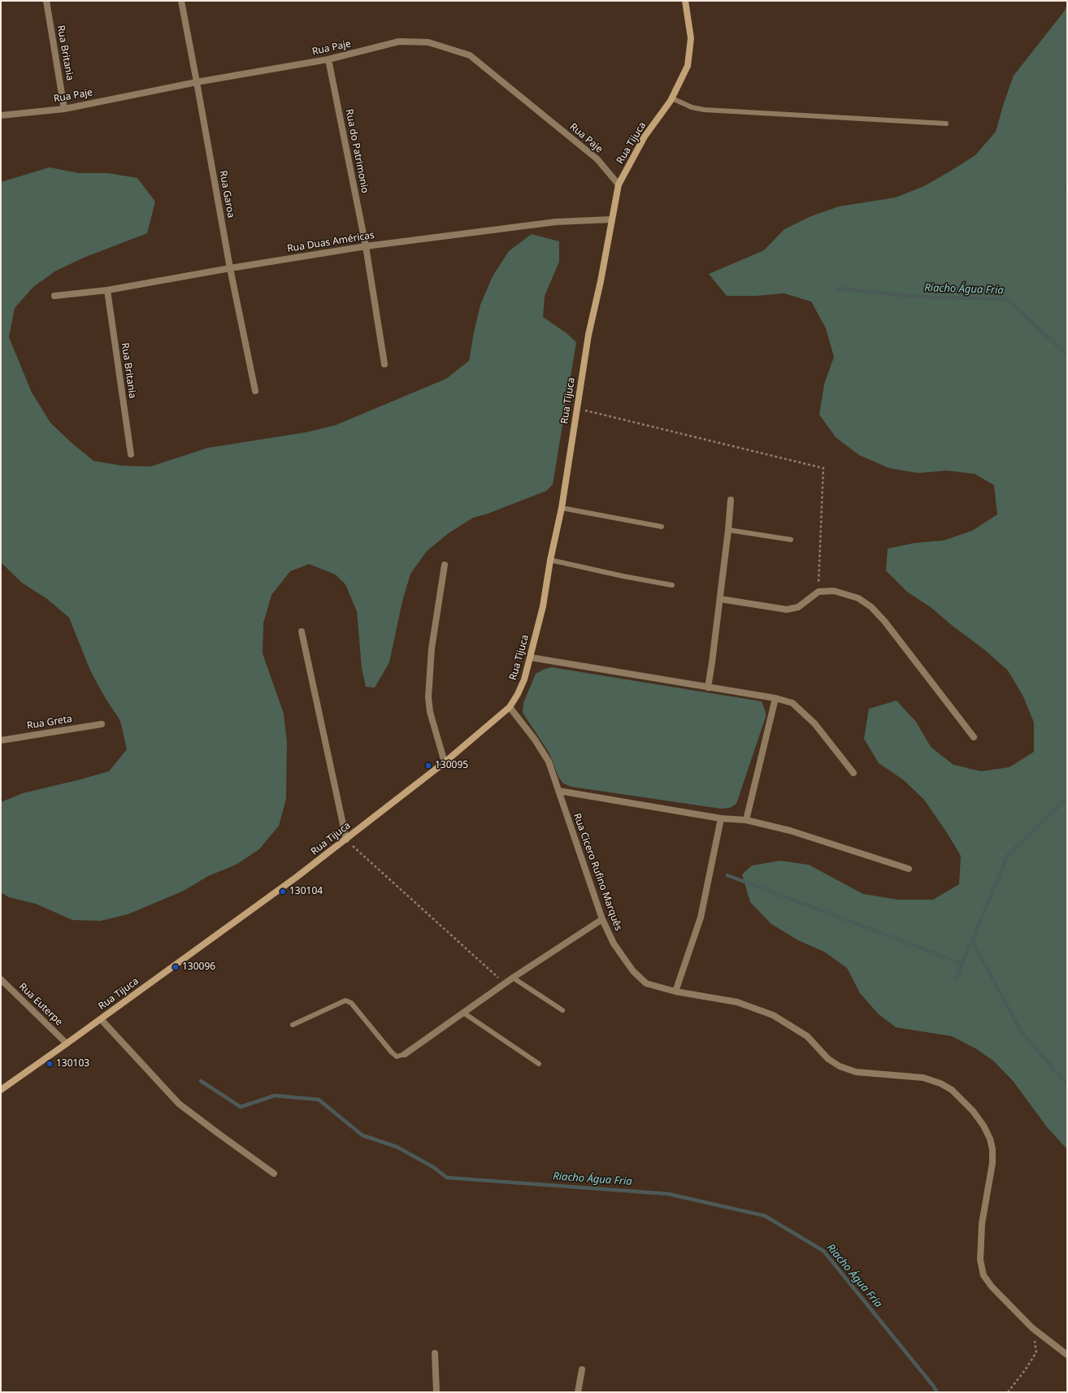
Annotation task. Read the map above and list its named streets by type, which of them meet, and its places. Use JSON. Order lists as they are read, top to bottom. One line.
{"streets":{"street":["Rua Paje","Rua Britania","Rua Tijuca","Rua do Patrimonio","Rua Garoa","Rua Duas Américas","Rua Greta","Rua Cicero Rufino Marquês","Rua Euterpe"]},"crossings":[["Rua Paje","Rua Britania"],["Rua Paje","Rua Tijuca"],["Rua Paje","Rua do Patrimonio"],["Rua Paje","Rua Garoa"],["Rua Britania","Rua Duas Américas"],["Rua Tijuca","Rua Duas Américas"],["Rua Tijuca","Rua Cicero Rufino Marquês"],["Rua Tijuca","Rua Euterpe"],["Rua do Patrimonio","Rua Duas Américas"],["Rua Garoa","Rua Duas Américas"]],"water":["Riacho Água Fria"],"places":["130095","130104","130096","130103"]}
